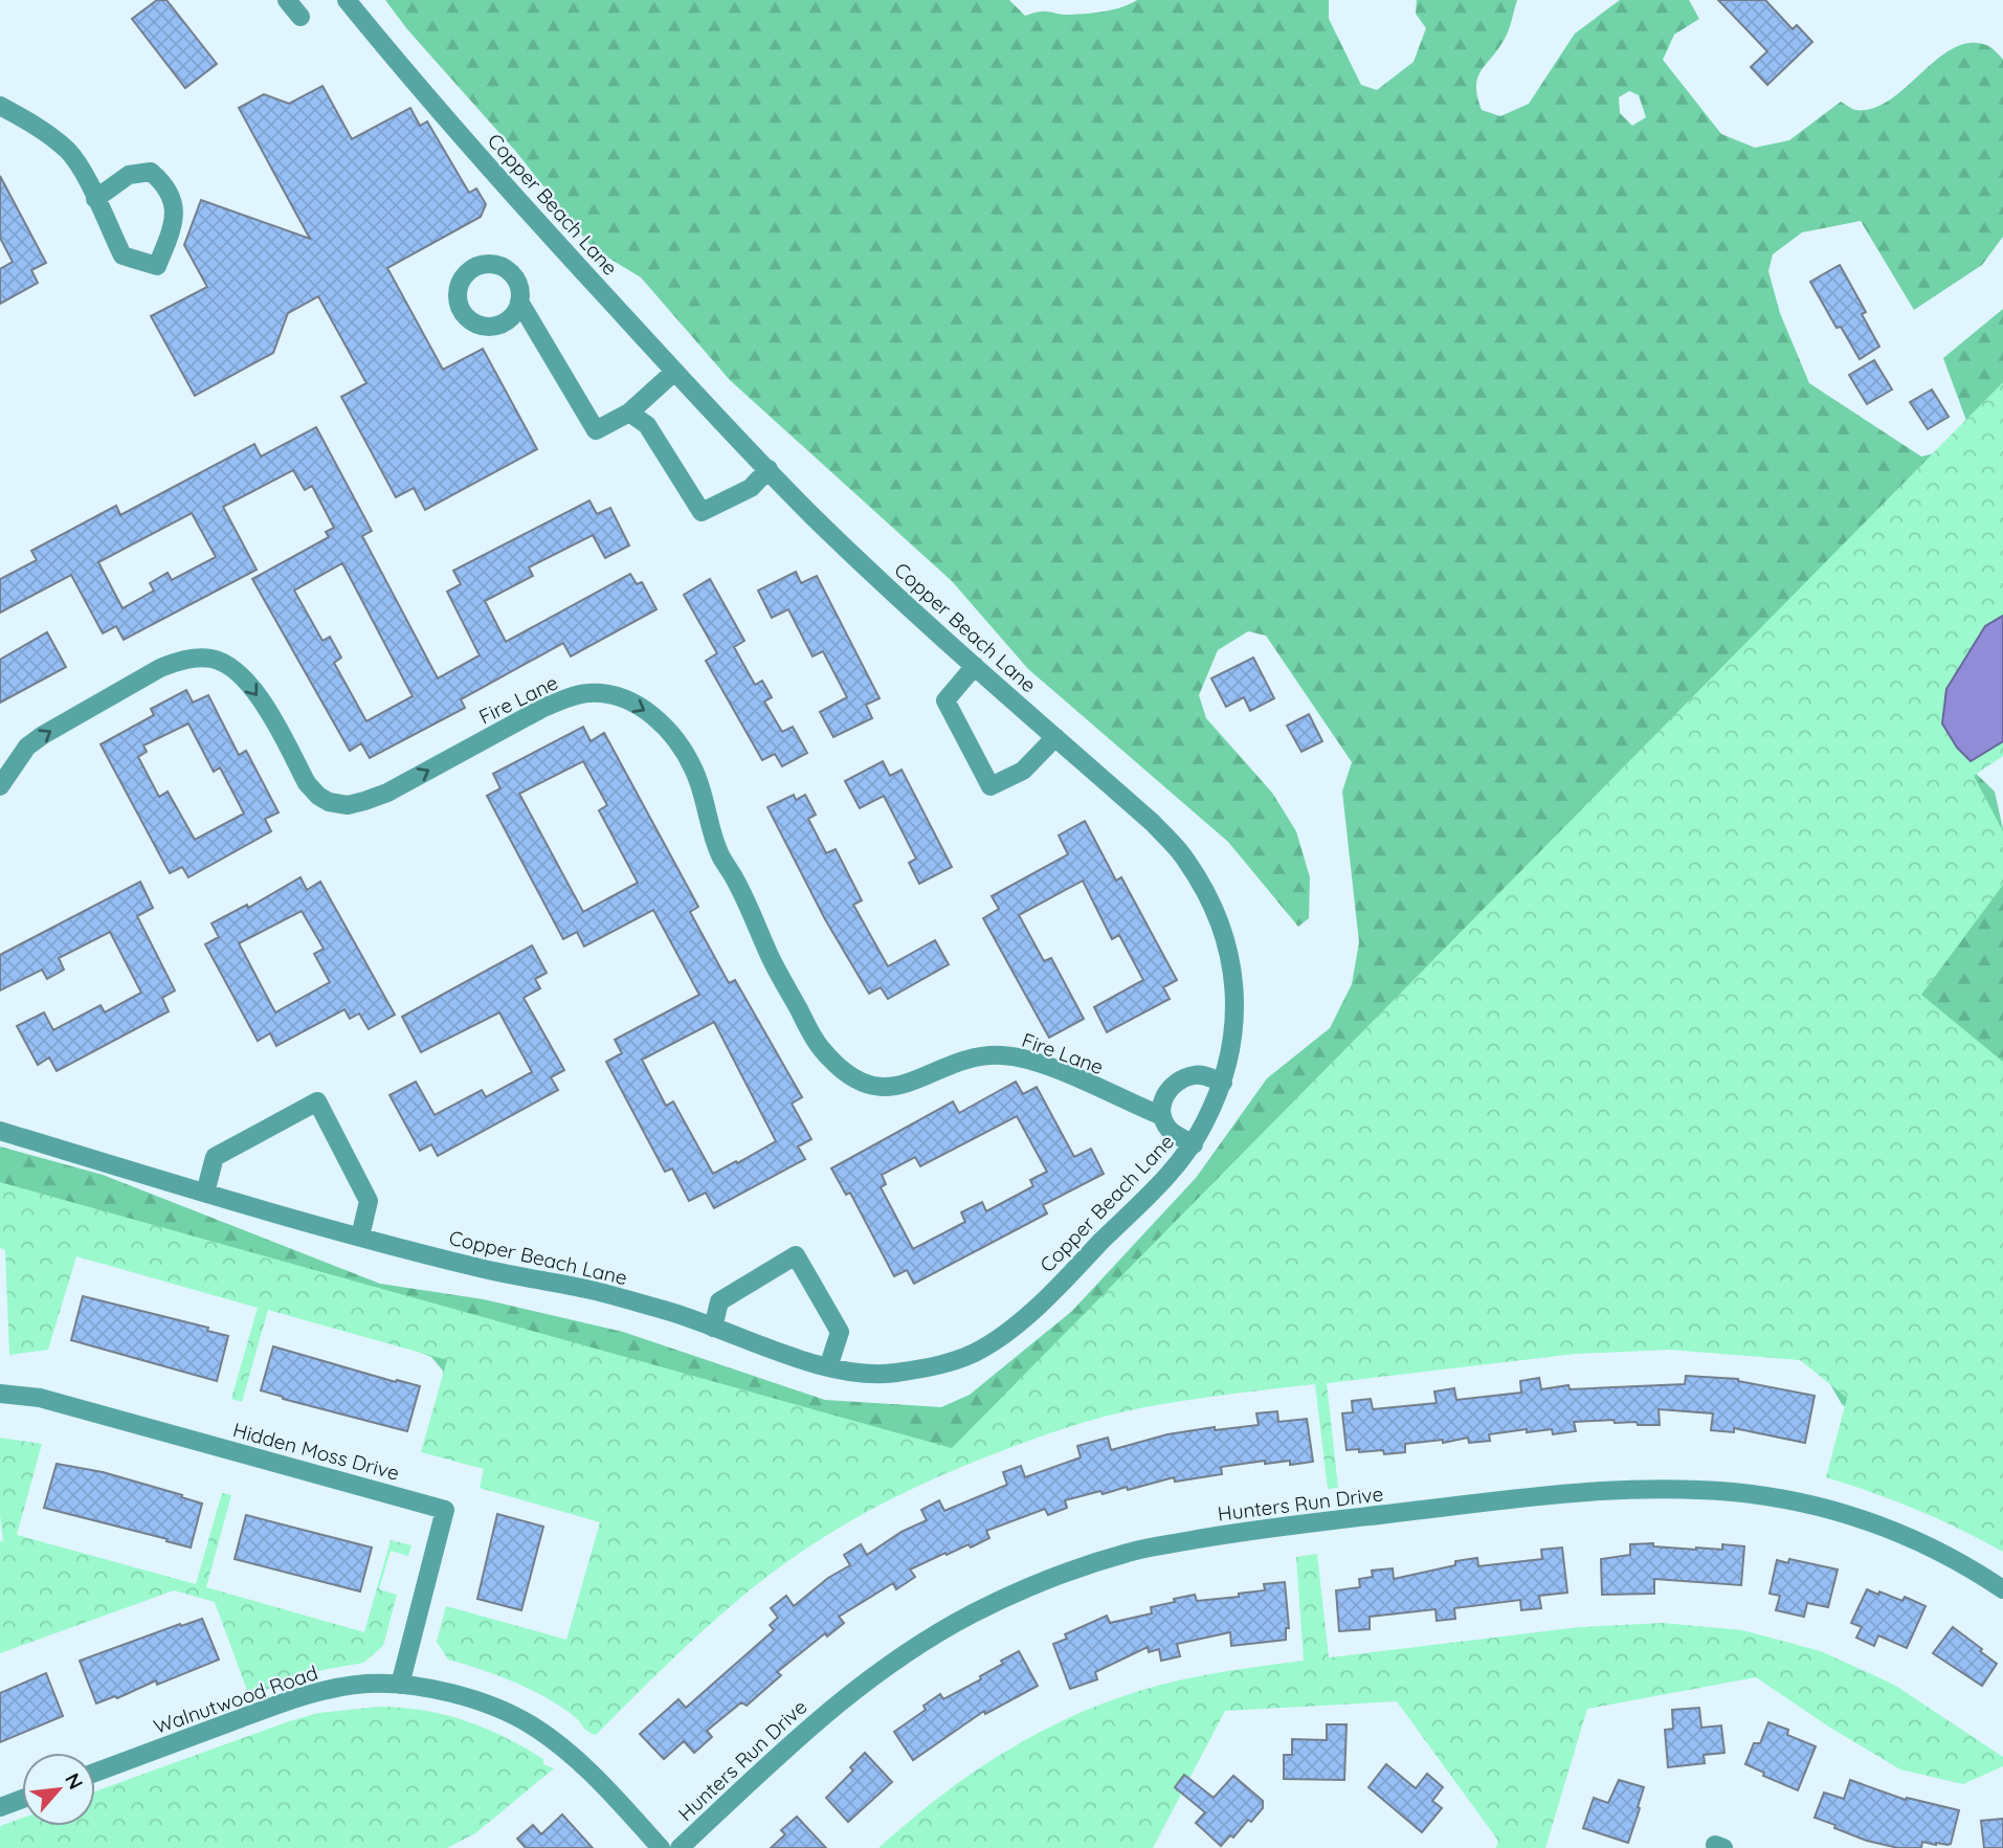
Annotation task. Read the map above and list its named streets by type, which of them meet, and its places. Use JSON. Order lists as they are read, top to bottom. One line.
{"streets":{"street":["Copper Beach Lane","Fire Lane","Hidden Moss Drive","Hunters Run Drive","Walnutwood Road"]},"crossings":[["Hidden Moss Drive","Walnutwood Road"]],"north":"top right"}
